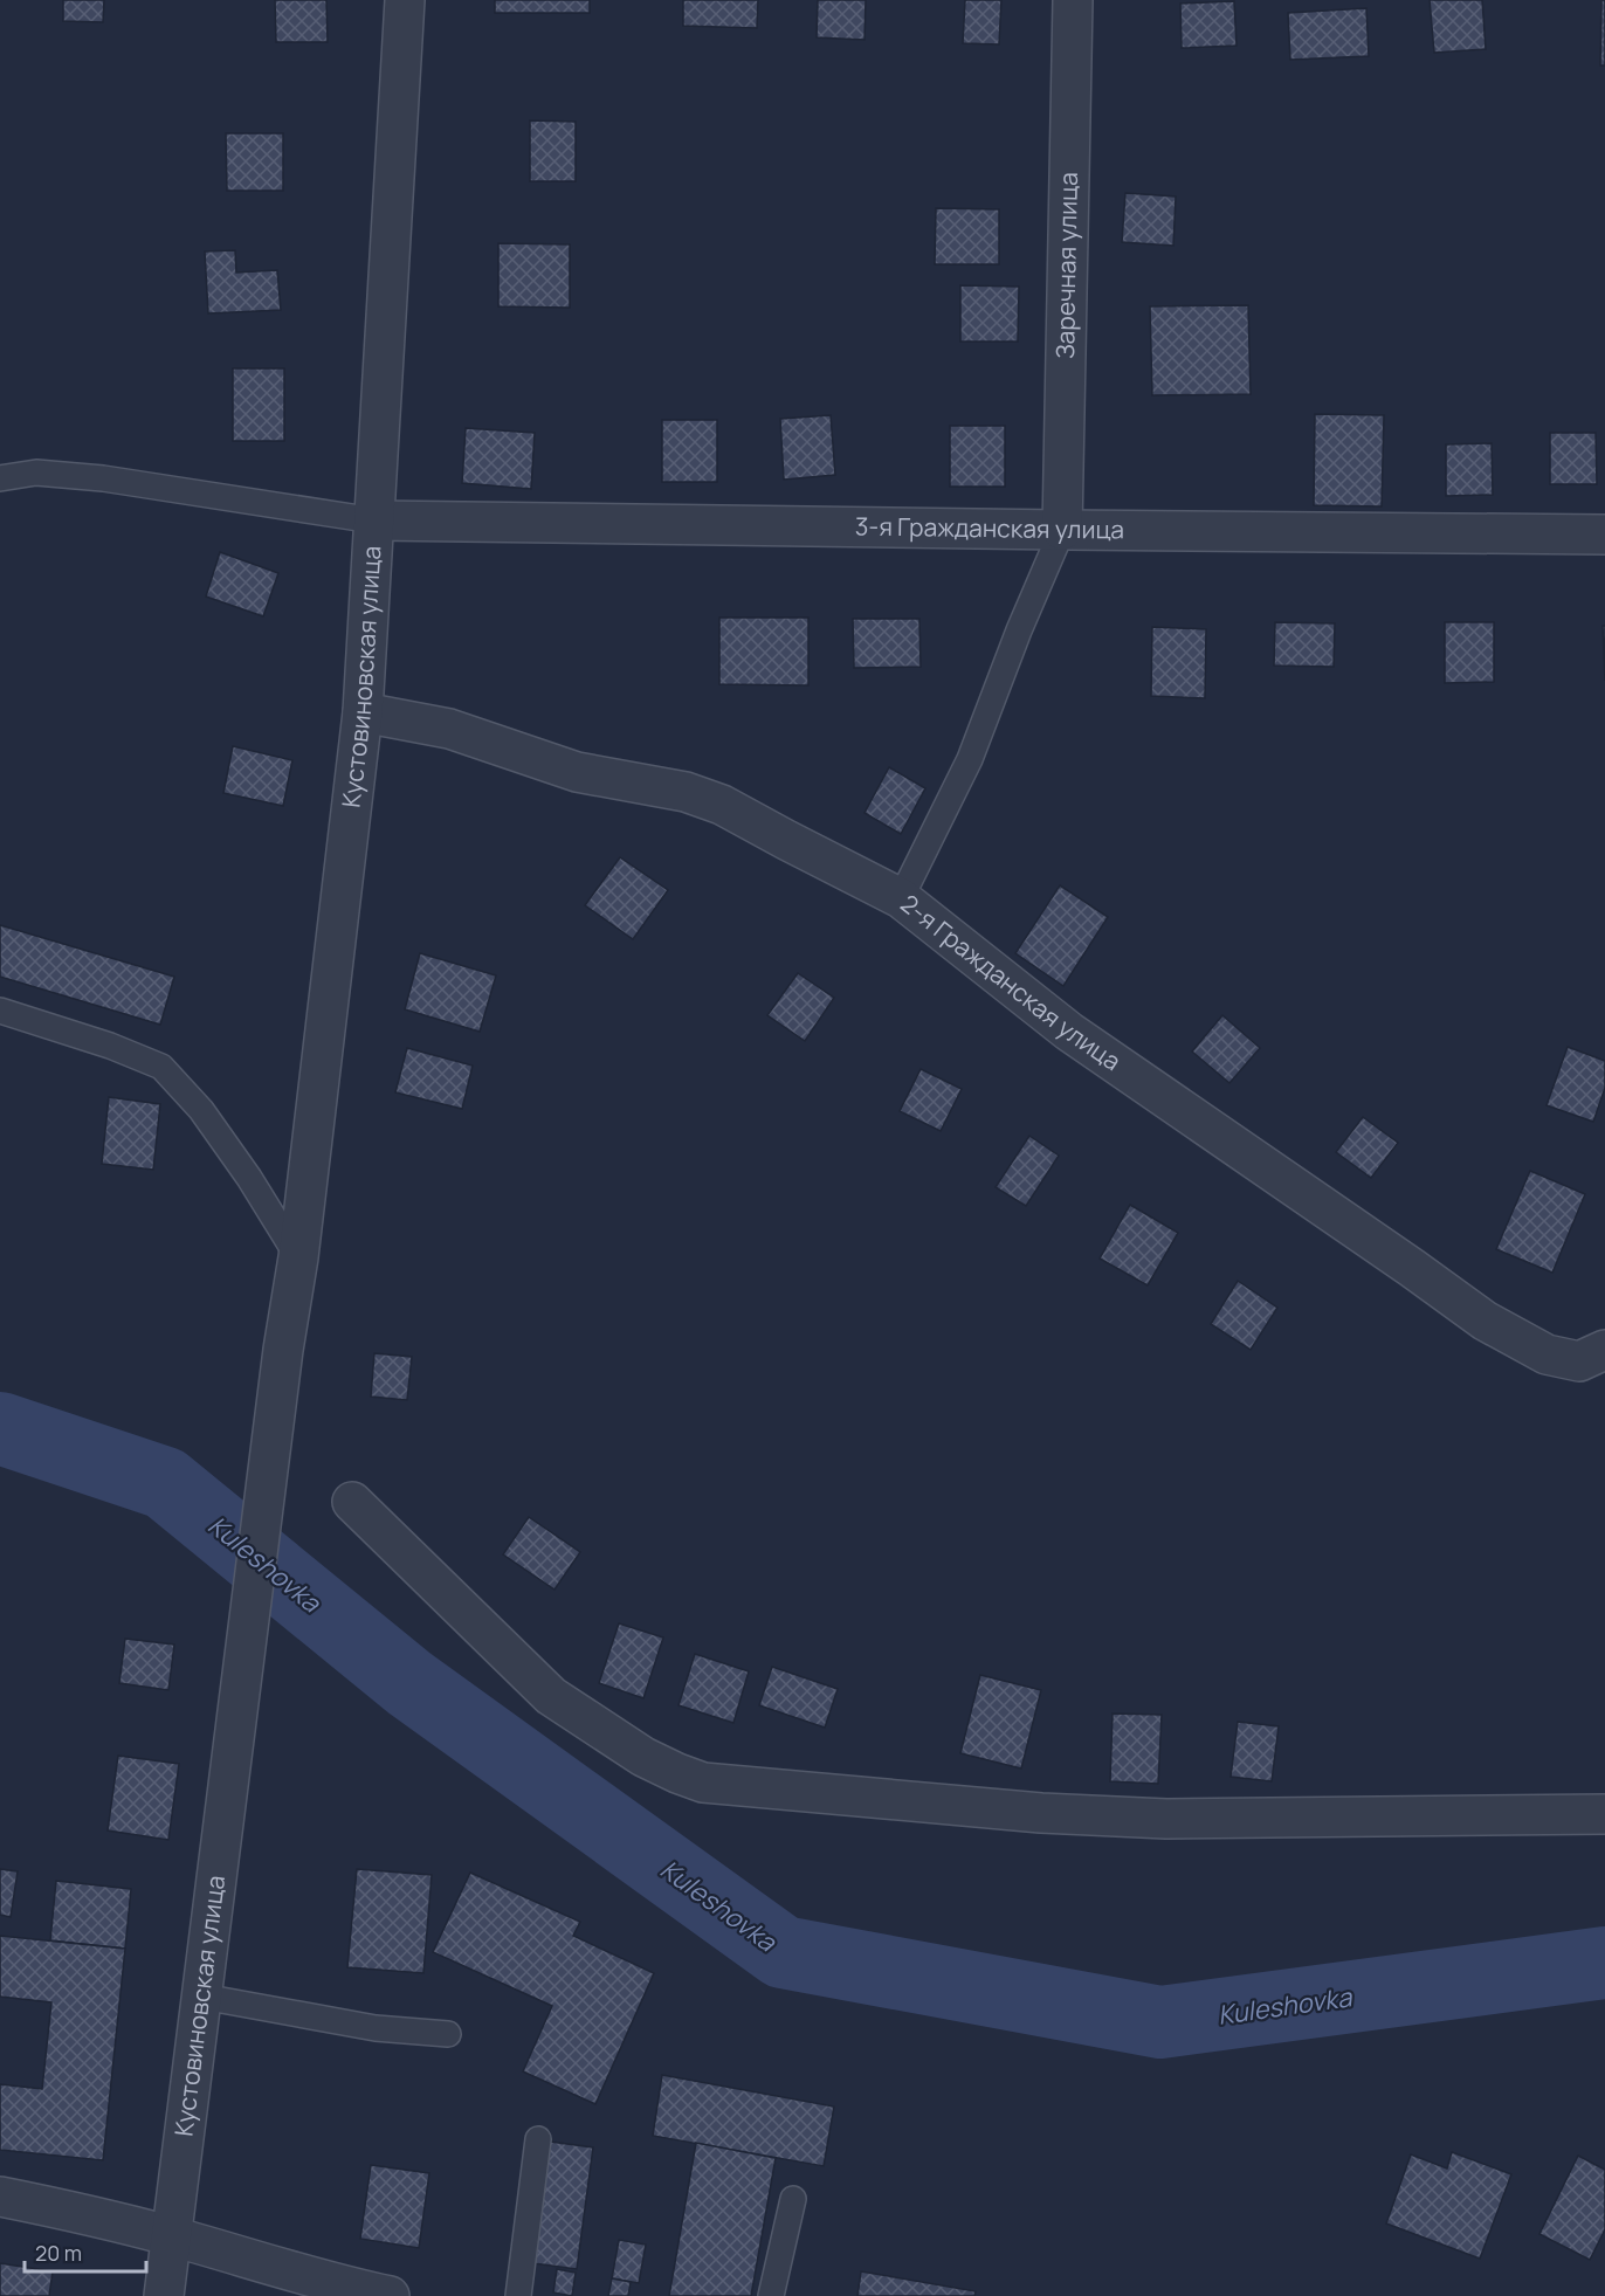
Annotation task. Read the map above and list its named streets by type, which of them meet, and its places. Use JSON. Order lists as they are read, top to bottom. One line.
{"streets":{"street":["Заречная улица","3-я Гражданская улица","Кустовиновская улица","2-я Гражданская улица"]},"crossings":[["Заречная улица","3-я Гражданская улица"],["3-я Гражданская улица","Кустовиновская улица"],["Кустовиновская улица","2-я Гражданская улица"]],"water":["Kuleshovka"],"scale_bar":"20 m"}
